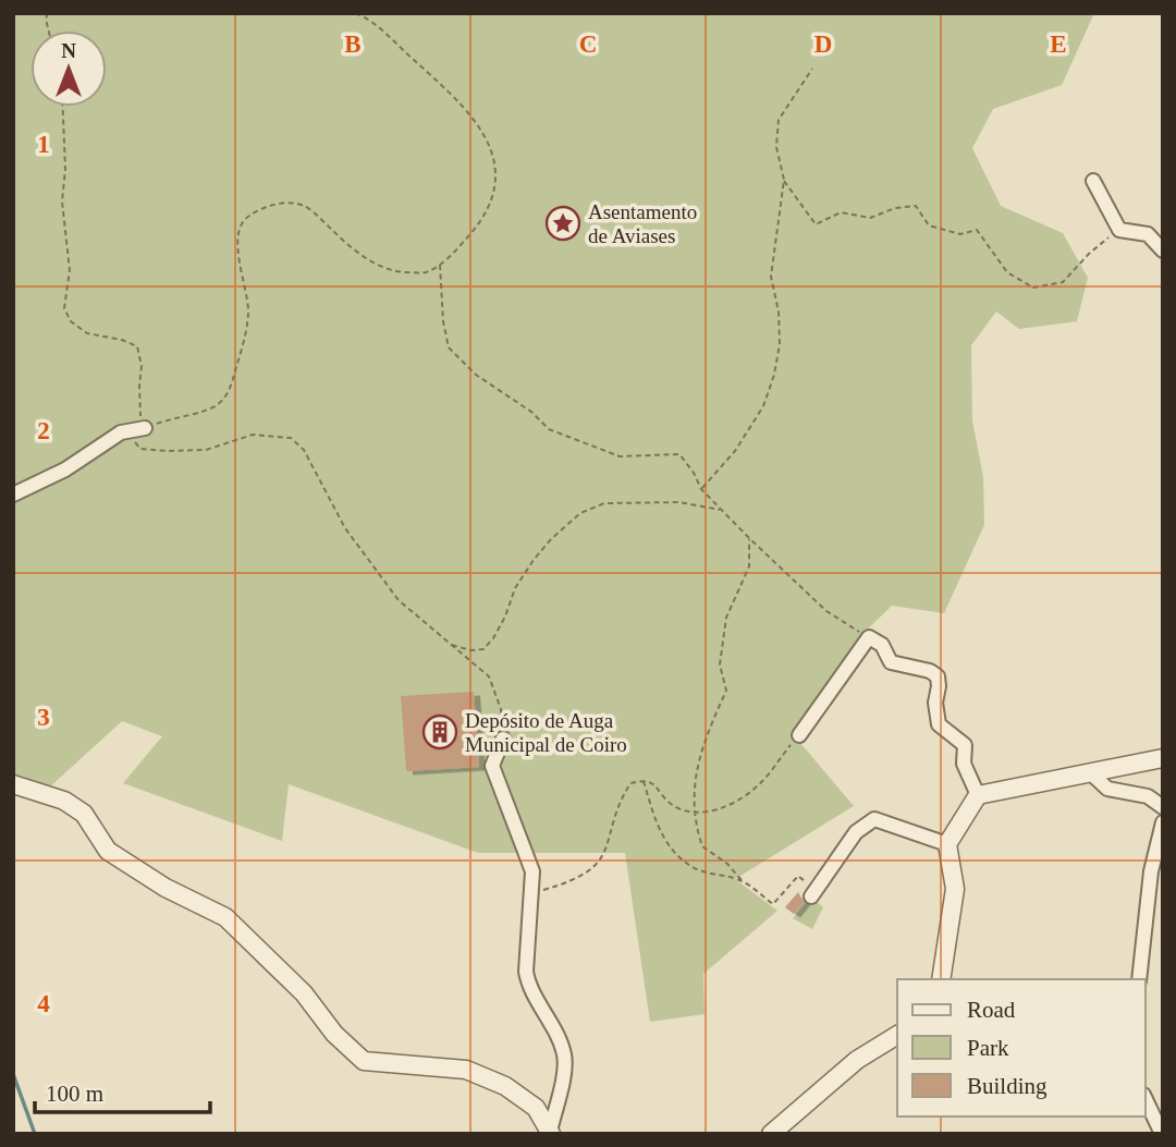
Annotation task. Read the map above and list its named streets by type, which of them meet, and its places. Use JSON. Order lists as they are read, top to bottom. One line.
{"places":{"place":["Asentamento de Aviases"],"building":["Depósito de Auga Municipal de Coiro"]},"legend":["Road","Park","Building"],"scale_bar":"100 m","north":"top","grid":{"columns":["B","C","D","E"],"rows":["1","2","3","4"]}}
